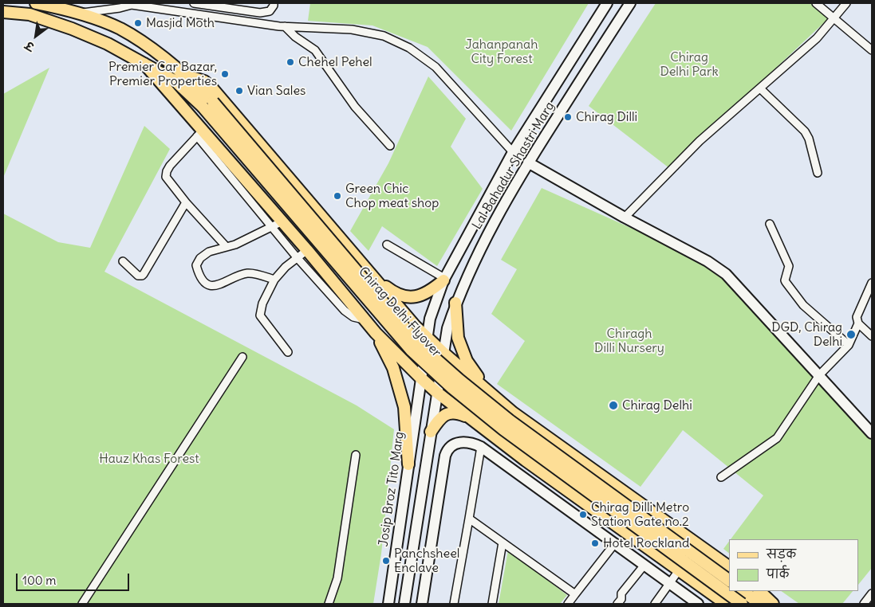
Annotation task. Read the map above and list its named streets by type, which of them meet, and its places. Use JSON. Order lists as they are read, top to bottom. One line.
{"streets":{"main road":["Lal Bahadur Shastri Marg","Chirag Delhi Flyover","Josip Broz Tito Marg"]},"crossings":[["Lal Bahadur Shastri Marg","Josip Broz Tito Marg"]],"parks":["Jahanpanah City Forest","Chirag Delhi Park","Chiragh Dilli Nursery","Hauz Khas Forest"],"places":["Masjid Moth","Chehel Pehel","Premier Car Bazar, Premier Properties","Vian Sales","Chirag Dilli","Green Chic Chop meat shop","DGD, Chirag Delhi","Chirag Delhi","Chirag Dilli Metro Station Gate no.2","Hotel Rockland","Panchsheel Enclave"],"legend":["सड़क","पार्क"],"scale_bar":"100 m","north":"bottom left"}
